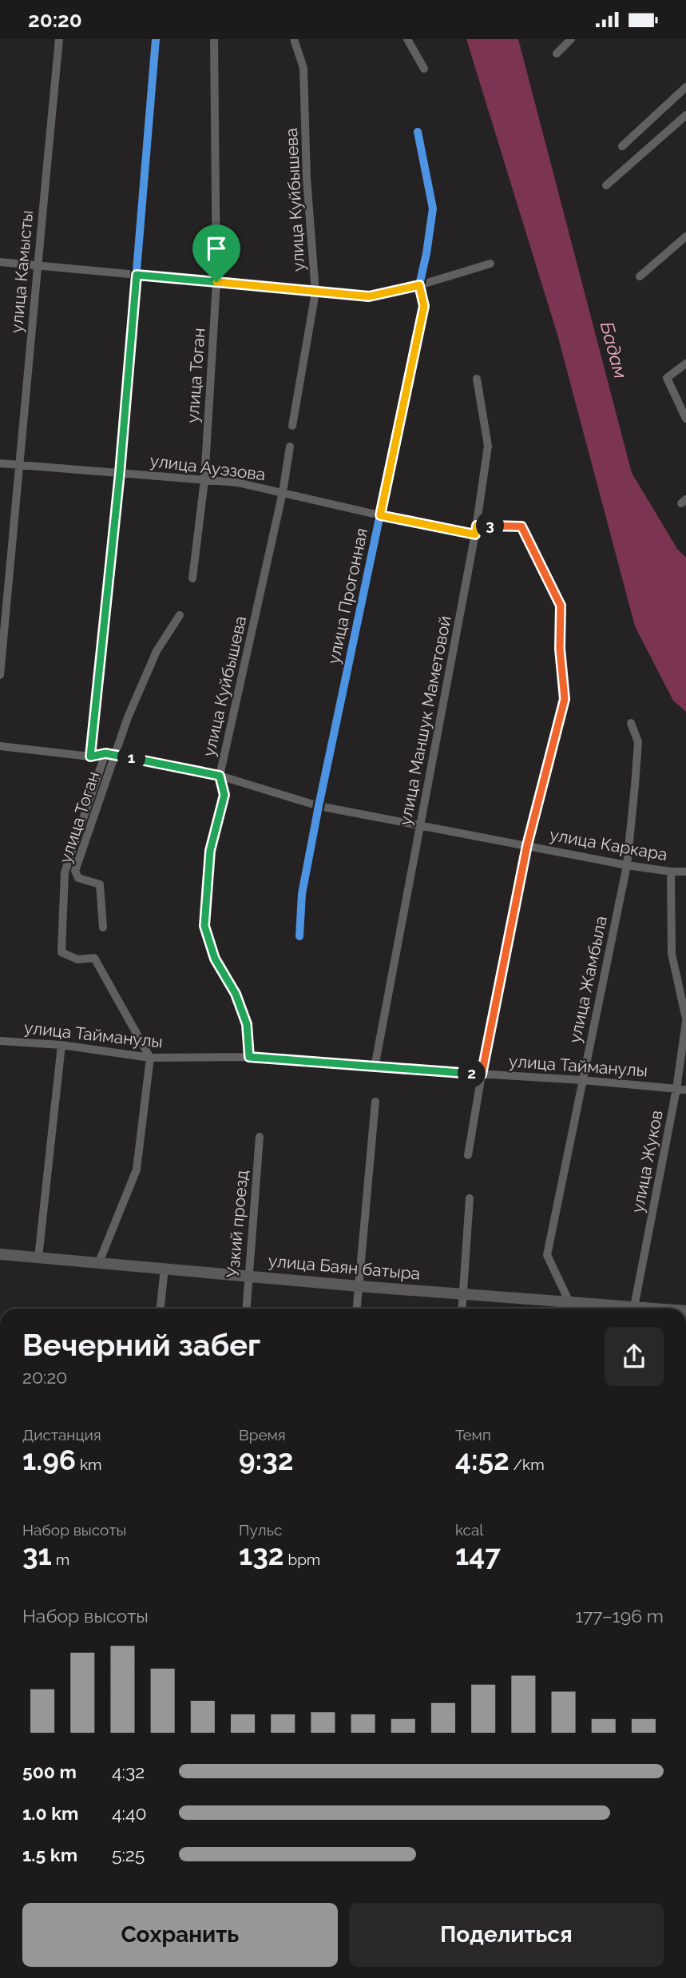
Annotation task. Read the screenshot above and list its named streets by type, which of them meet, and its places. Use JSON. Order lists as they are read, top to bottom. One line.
{"streets":{"street":["улица Куйбышева","улица Камысты","улица Тоган","улица Ауэзова","улица Прогонная","улица Маншук Маметовой","улица Каркара","улица Жамбыла","улица Тайманулы","улица Жуков","Узкий проезд","улица Баян батыра"]},"crossings":[["улица Куйбышева","улица Ауэзова"],["улица Куйбышева","улица Каркара"],["улица Куйбышева","улица Тайманулы"],["улица Камысты","улица Ауэзова"],["улица Тоган","улица Ауэзова"],["улица Тоган","улица Каркара"],["улица Ауэзова","улица Прогонная"],["улица Ауэзова","улица Маншук Маметовой"],["улица Ауэзова","улица Каркара"],["улица Прогонная","улица Каркара"],["улица Маншук Маметовой","улица Каркара"],["улица Маншук Маметовой","улица Тайманулы"],["улица Каркара","улица Жамбыла"],["улица Каркара","улица Жуков"],["улица Жамбыла","улица Тайманулы"],["улица Жамбыла","улица Баян батыра"],["улица Тайманулы","улица Жуков"],["улица Жуков","улица Баян батыра"],["Узкий проезд","улица Баян батыра"]],"water":["Бадам"],"page":{"status":"20:20","pins":["3","1","2"],"heading":["Вечерний забег","20:20"],"stats":[["Дистанция","1.96 km"],["Время","9:32"],["Темп","4:52 /km"],["Набор высоты","31 m"],["Пульс","132 bpm"],["kcal","147"]],"chart":["Набор высоты","177–196 m"],"list":[{"name":"500 m","note":"4:32"},{"name":"1.0 km","note":"4:40"},{"name":"1.5 km","note":"5:25"}],"buttons":["Сохранить","Поделиться"]}}
